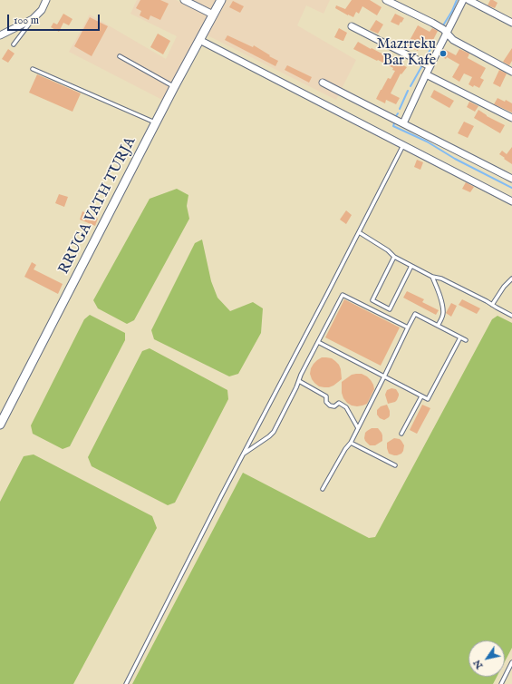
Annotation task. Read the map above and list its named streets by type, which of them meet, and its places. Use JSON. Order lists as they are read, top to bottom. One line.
{"streets":{"street":["RRUGA VATH TURJA"]},"places":["Mazrreku Bar Kafe"],"scale_bar":"100 m","north":"bottom left"}
